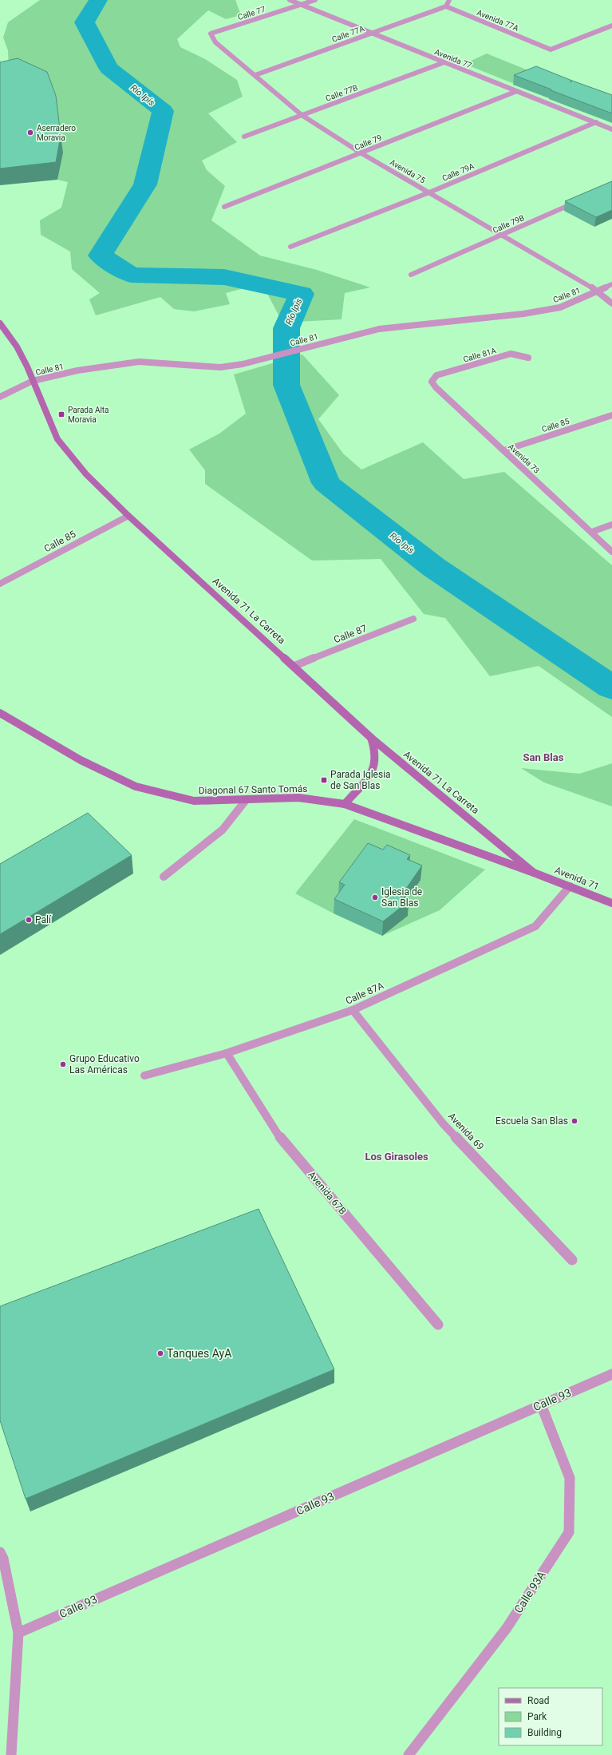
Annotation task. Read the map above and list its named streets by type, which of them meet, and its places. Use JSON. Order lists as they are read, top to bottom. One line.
{"streets":{"street":["Calle 77","Avenida 77A","Calle 77A","Avenida 77","Calle 77B","Calle 79","Avenida 75","Calle 79A","Calle 79B","Calle 81","Calle 81A","Calle 85","Avenida 73","Avenida 71 La Carreta","Calle 87","Diagonal 67 Santo Tomás","Avenida 71","Calle 87A","Avenida 69","Avenida 67B","Calle 93","Calle 93A"]},"crossings":[["Calle 77","Avenida 77"],["Calle 77","Avenida 75"],["Avenida 77A","Calle 77A"],["Calle 77A","Avenida 77"],["Calle 77A","Avenida 75"],["Avenida 77","Calle 77B"],["Avenida 77","Calle 79"],["Avenida 77","Calle 79A"],["Calle 77B","Avenida 75"],["Calle 79","Avenida 75"],["Avenida 75","Calle 79A"],["Avenida 75","Calle 79B"],["Avenida 75","Calle 81"],["Calle 81","Avenida 71 La Carreta"],["Calle 81A","Avenida 73"],["Calle 85","Avenida 73"],["Calle 85","Avenida 71 La Carreta"],["Avenida 71 La Carreta","Calle 87"],["Avenida 71 La Carreta","Diagonal 67 Santo Tomás"],["Avenida 71 La Carreta","Avenida 71"],["Diagonal 67 Santo Tomás","Avenida 71"],["Avenida 71","Calle 87A"],["Calle 87A","Avenida 69"],["Calle 87A","Avenida 67B"],["Calle 93","Calle 93A"]],"districts":["San Blas","Los Girasoles"],"water":["Río Ipís"],"places":{"other":["Aserradero Moravia","Iglesia de San Blas","Palí","Grupo Educativo Las Américas","Escuela San Blas","Tanques AyA"],"transit":["Parada Alta Moravia","Parada Iglesia de San Blas"]},"legend":["Road","Park","Building"]}
